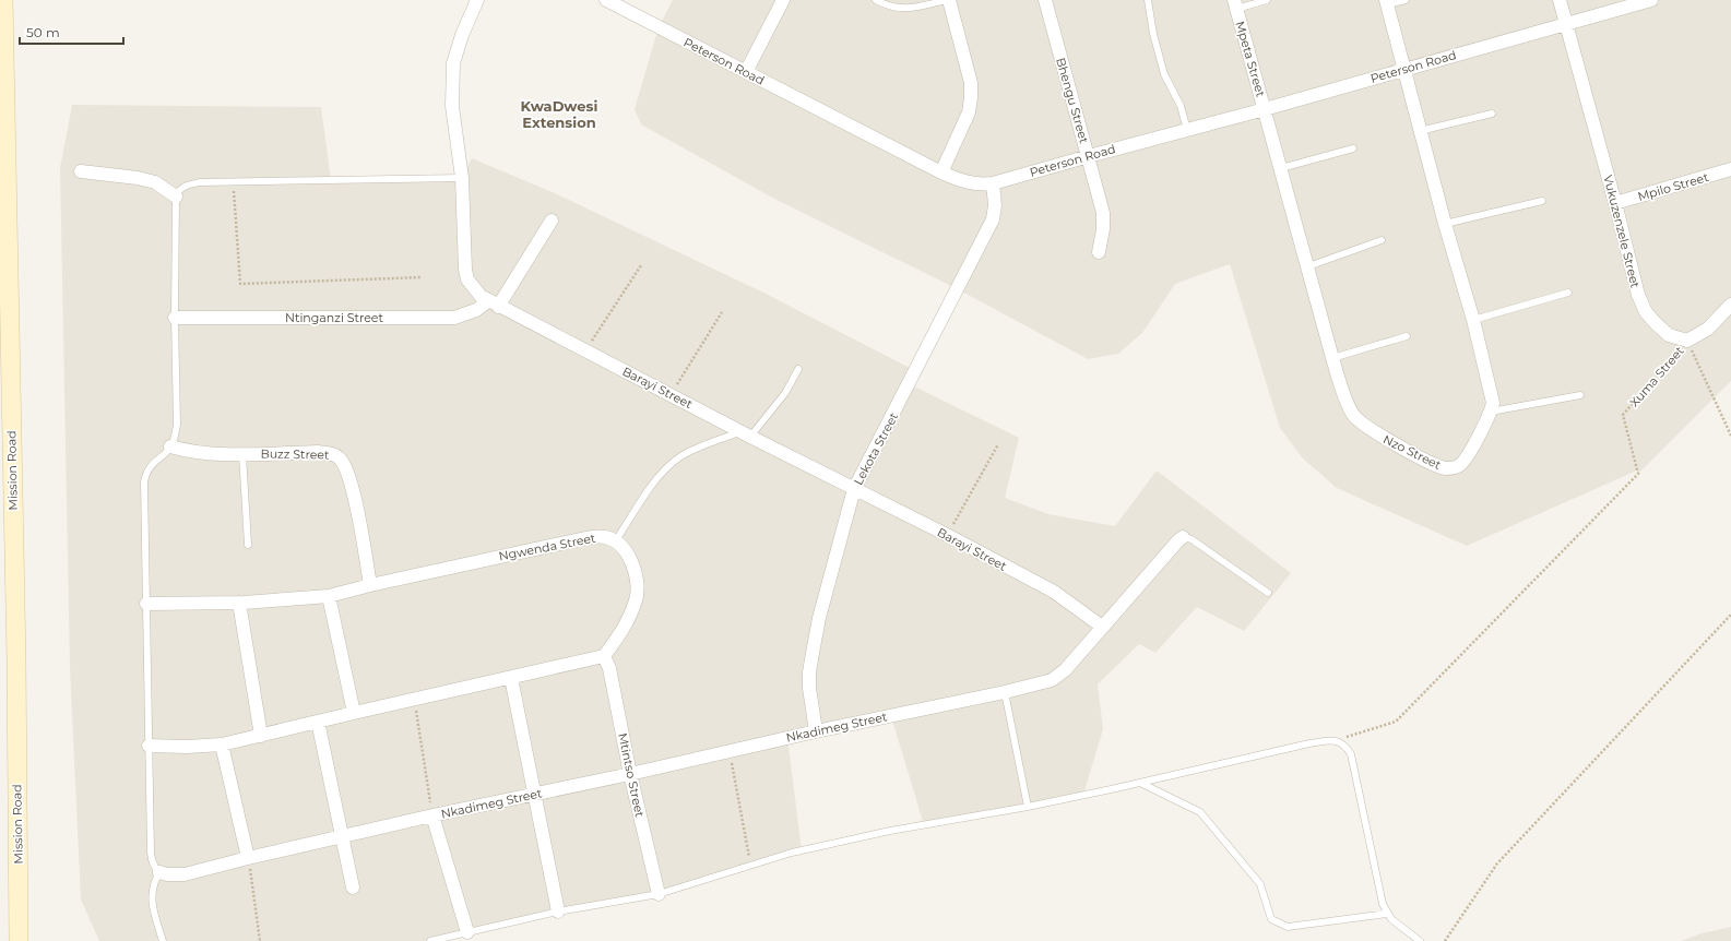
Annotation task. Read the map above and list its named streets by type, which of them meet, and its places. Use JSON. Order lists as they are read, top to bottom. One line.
{"streets":{"street":["Mpeta Street","Peterson Road","Bhengu Street","Mpilo Street","Vukuzenzele Street","Ntinganzi Street","Xuma Street","Barayi Street","Lekota Street","Nzo Street","Buzz Street","Mission Road","Ngwenda Street","Nkadimeg Street","Mtintso Street"]},"crossings":[["Mpeta Street","Peterson Road"],["Mpeta Street","Nzo Street"],["Peterson Road","Bhengu Street"],["Peterson Road","Vukuzenzele Street"],["Peterson Road","Lekota Street"],["Peterson Road","Nzo Street"],["Mpilo Street","Vukuzenzele Street"],["Vukuzenzele Street","Xuma Street"],["Ntinganzi Street","Barayi Street"],["Barayi Street","Lekota Street"],["Barayi Street","Nkadimeg Street"],["Lekota Street","Nkadimeg Street"],["Buzz Street","Ngwenda Street"],["Nkadimeg Street","Mtintso Street"]],"districts":["KwaDwesi Extension"],"scale_bar":"50 m"}
